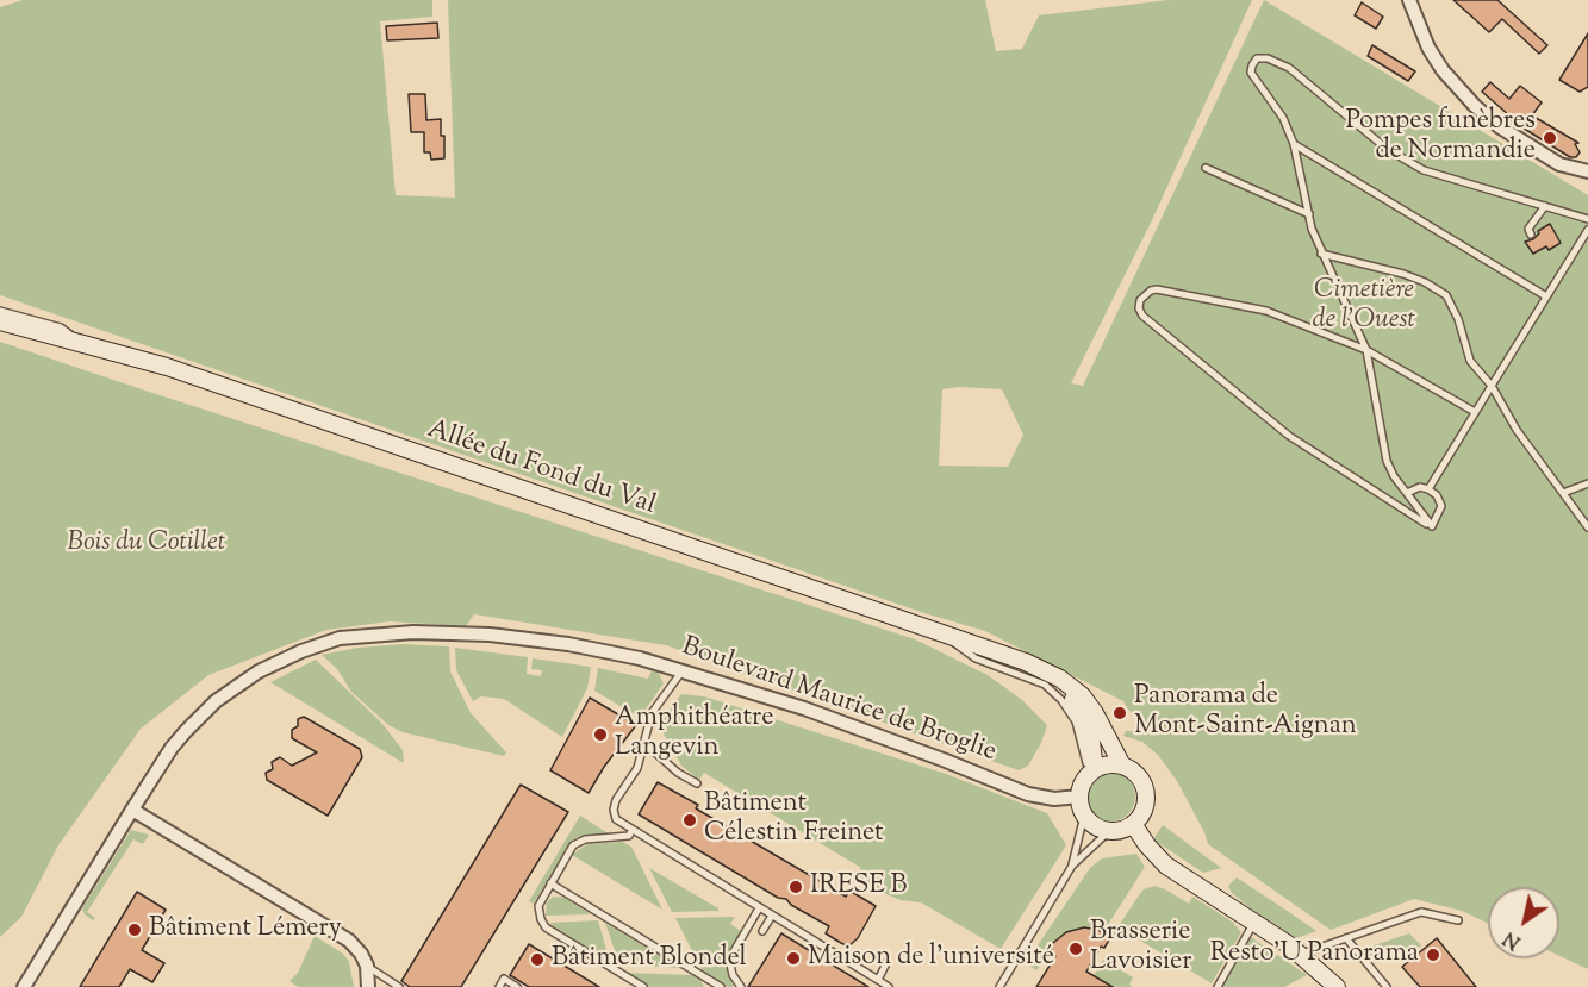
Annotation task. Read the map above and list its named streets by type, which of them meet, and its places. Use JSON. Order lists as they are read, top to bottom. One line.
{"streets":{"street":["Allée du Fond du Val","Boulevard Maurice de Broglie"]},"crossings":[["Allée du Fond du Val","Boulevard Maurice de Broglie"]],"parks":["Cimetière de l'Ouest","Bois du Cotillet"],"places":["Pompes funèbres de Normandie","Panorama de Mont-Saint-Aignan","Amphithéatre Langevin","Bâtiment Célestin Freinet","IRESE B","Bâtiment Lémery","Brasserie Lavoisier","Resto'U Panorama","Maison de l'université","Bâtiment Blondel"],"north":"bottom left"}
